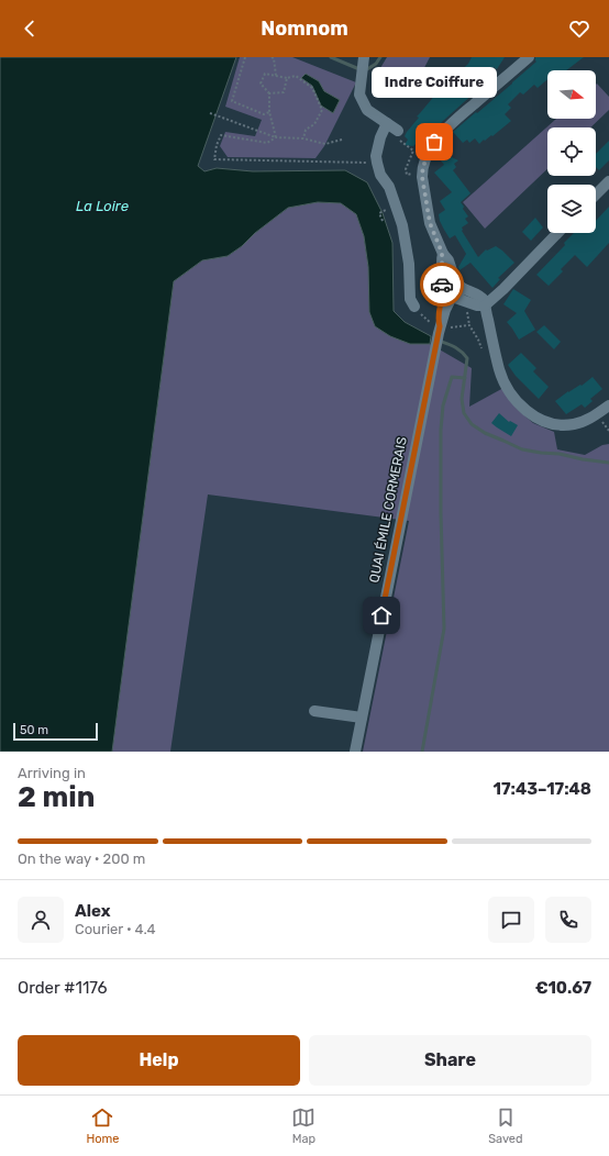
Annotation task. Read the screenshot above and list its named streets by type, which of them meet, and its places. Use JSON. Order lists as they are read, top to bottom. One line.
{"streets":{"street":["QUAI ÉMILE CORMERAIS"]},"water":["La Loire"],"places":["Indre Coiffure"],"scale_bar":"50 m","north":"right","page":{"header":"Nomnom","bubble":"Indre Coiffure","scale":"50 m","heading":["2 min","Arriving in","17:43–17:48"],"panel":["Alex","Courier · 4.4","Order #1176","€10.67"],"bar":"On the way · 200 m","buttons":["Help","Share"],"tabs":["Home","Map","Saved"]}}
